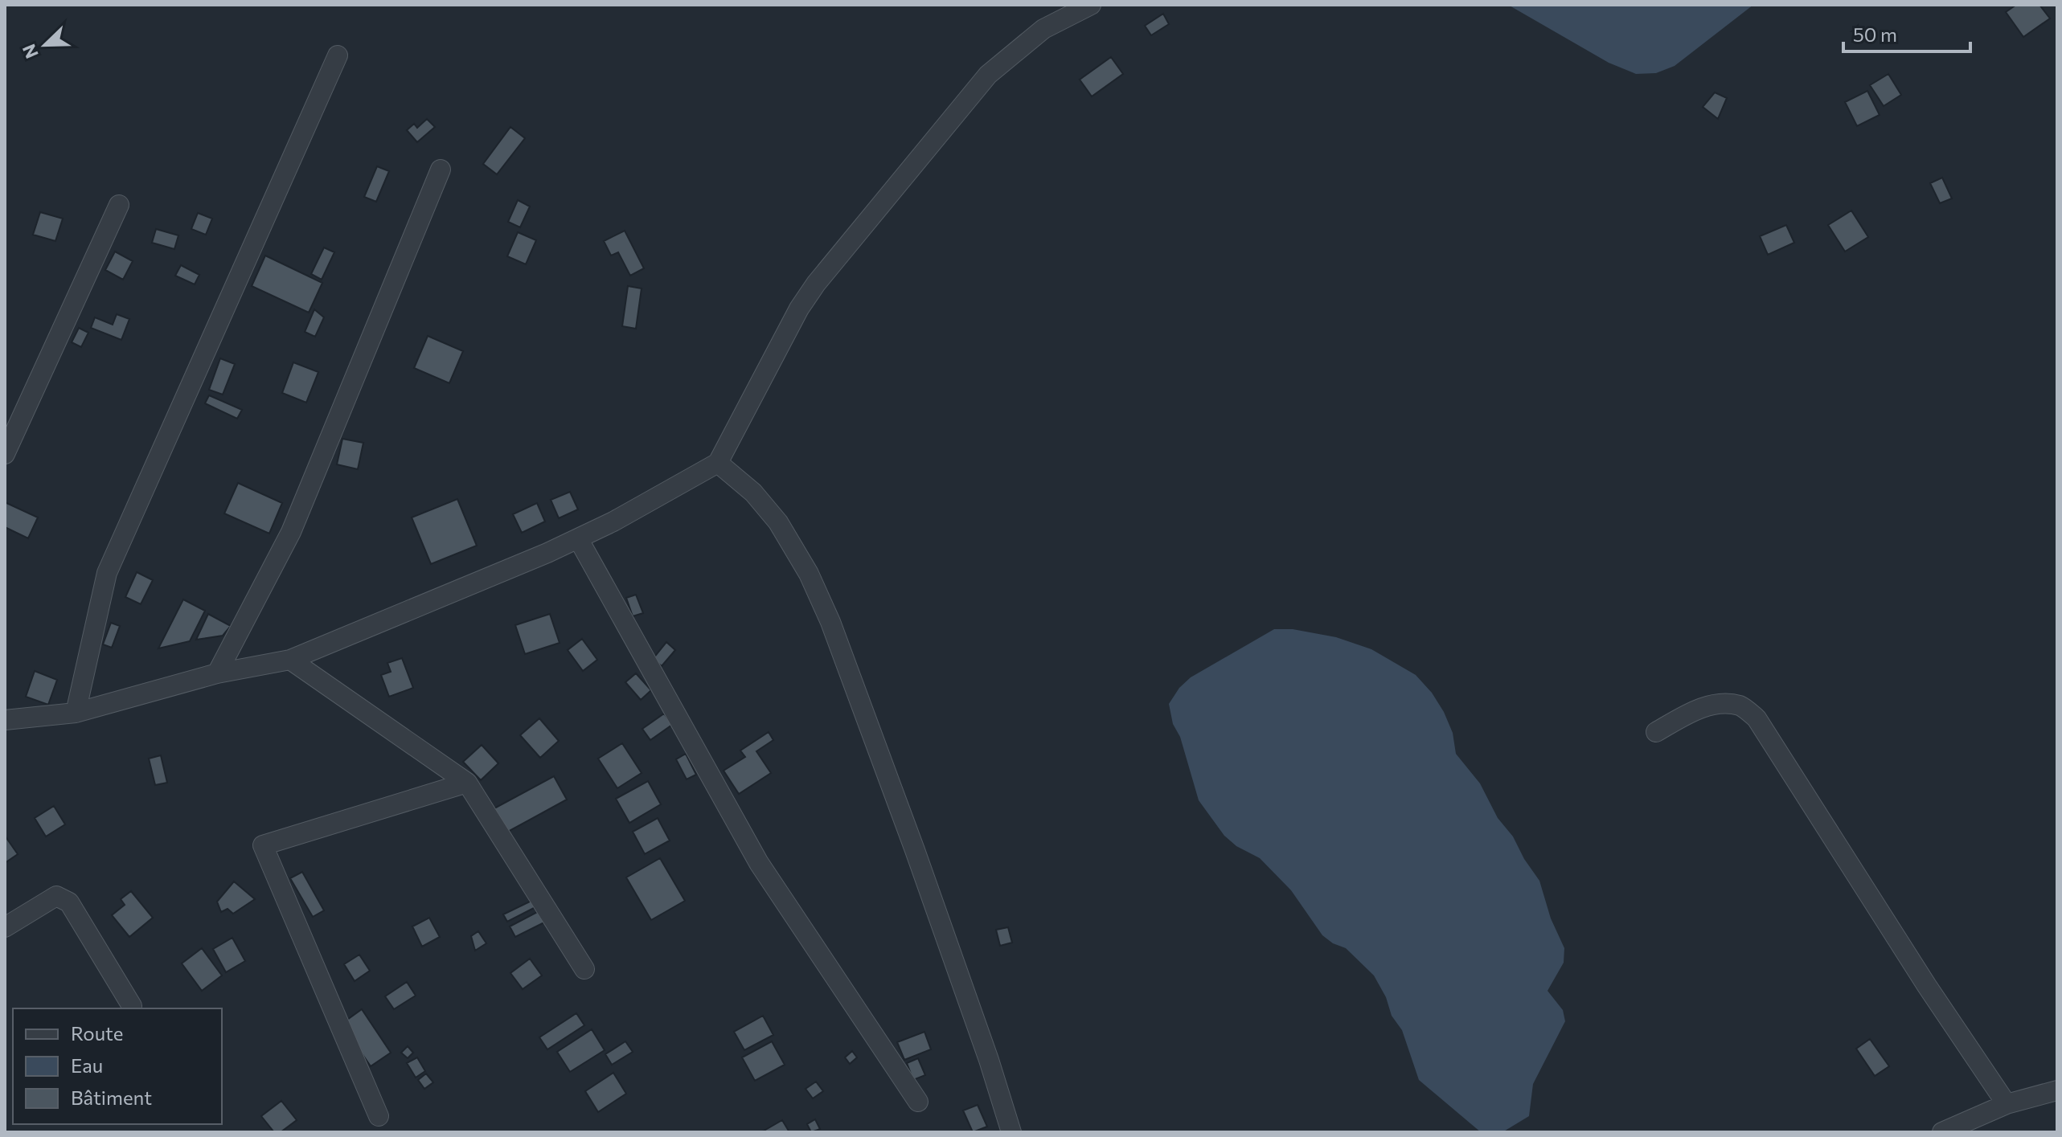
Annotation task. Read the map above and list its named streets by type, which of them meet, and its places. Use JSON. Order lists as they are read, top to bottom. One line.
{"legend":["Route","Eau","Bâtiment"],"scale_bar":"50 m","north":"bottom left"}
